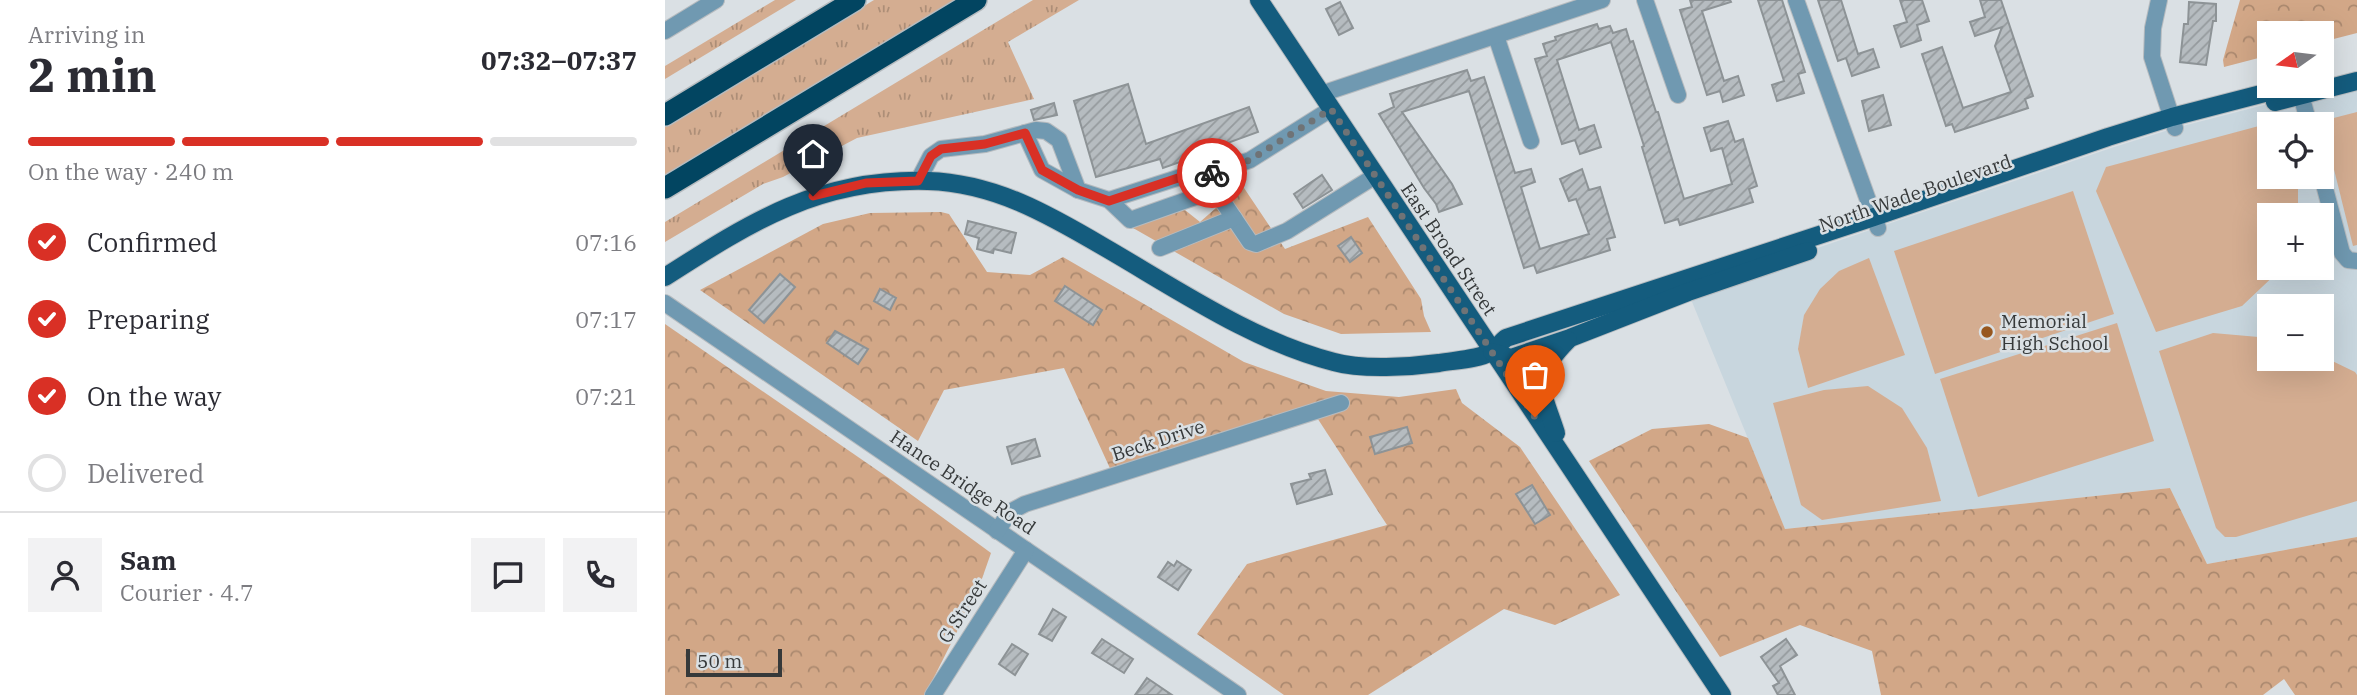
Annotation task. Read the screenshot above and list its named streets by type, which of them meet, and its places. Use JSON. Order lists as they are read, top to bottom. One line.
{"streets":{"main road":["North Wade Boulevard","East Broad Street"],"street":["Beck Drive","Hance Bridge Road","G Street"]},"crossings":[["North Wade Boulevard","East Broad Street"],["Beck Drive","Hance Bridge Road"],["Hance Bridge Road","G Street"]],"places":["Memorial High School"],"scale_bar":"50 m","north":"left","page":{"heading":["2 min","Arriving in","07:32–07:37"],"panel":["Sam","Courier · 4.7"],"map_buttons":["+","−"],"bar":"On the way · 240 m","list":[["Confirmed","07:16"],["Preparing","07:17"],["On the way","07:21"],"Delivered"],"scale":"50 m"}}
